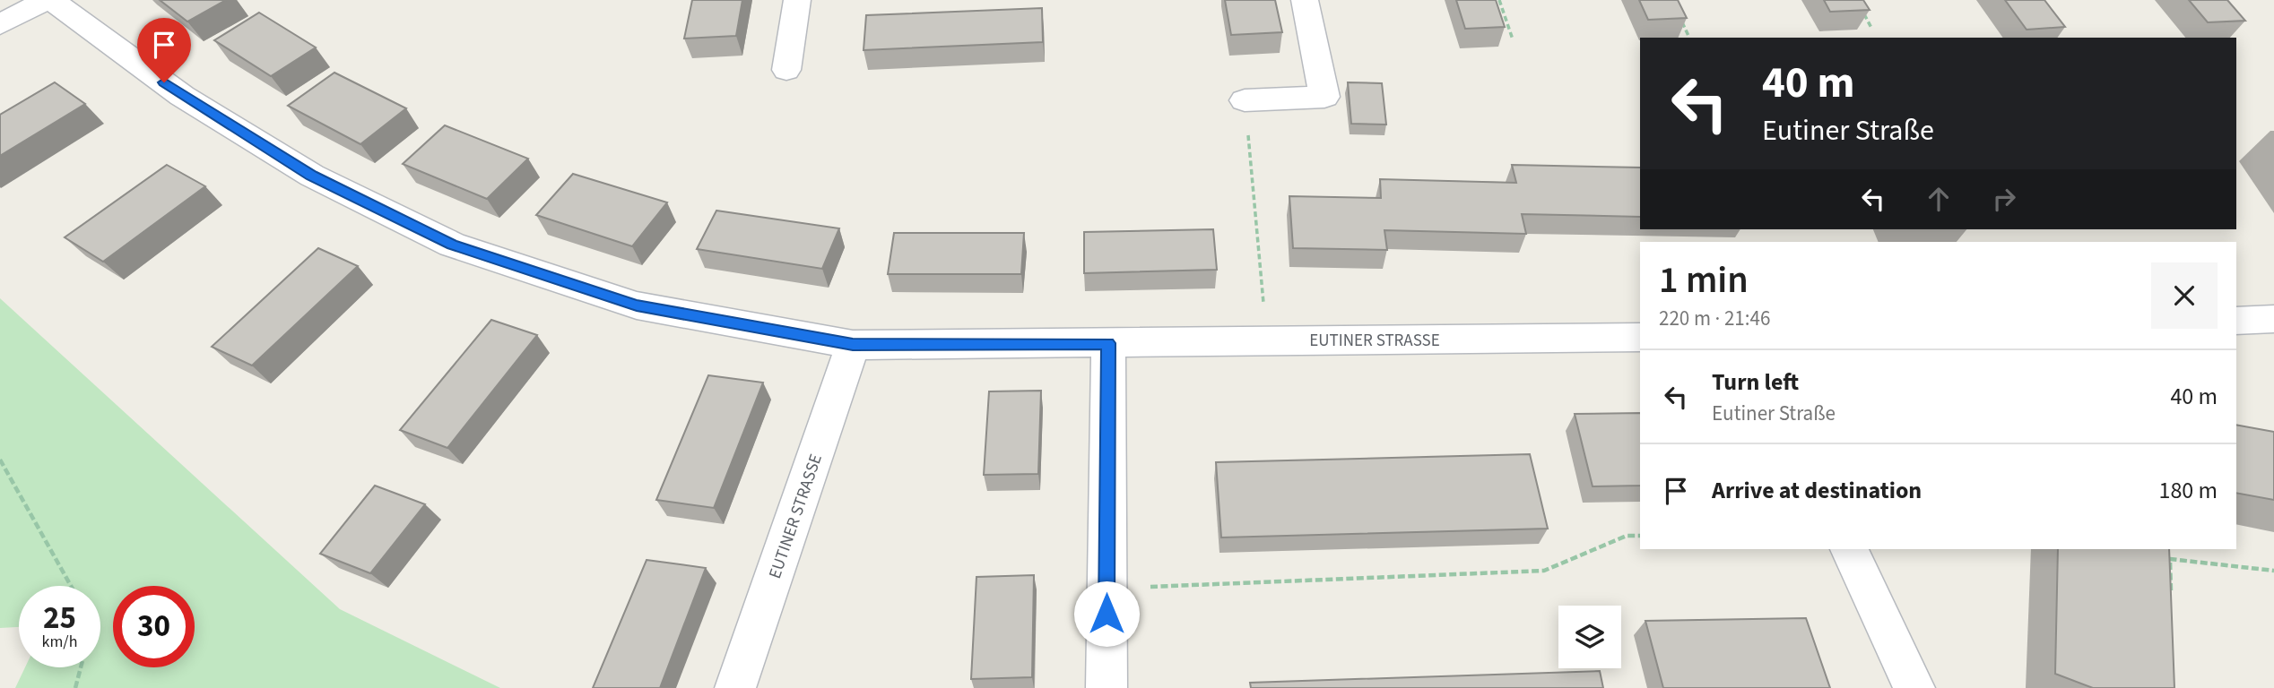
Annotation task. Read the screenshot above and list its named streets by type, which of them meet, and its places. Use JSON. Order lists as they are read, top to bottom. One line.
{"streets":{"street":["EUTINER STRASSE"]},"page":{"turn":["40 m","Eutiner Straße"],"heading":["1 min","220 m · 21:46"],"list":[{"name":"Turn left","note":"Eutiner Straße","value":"40 m"},{"name":"Arrive at destination","value":"180 m"}],"speed":"25 km/h","limit":"30"}}
